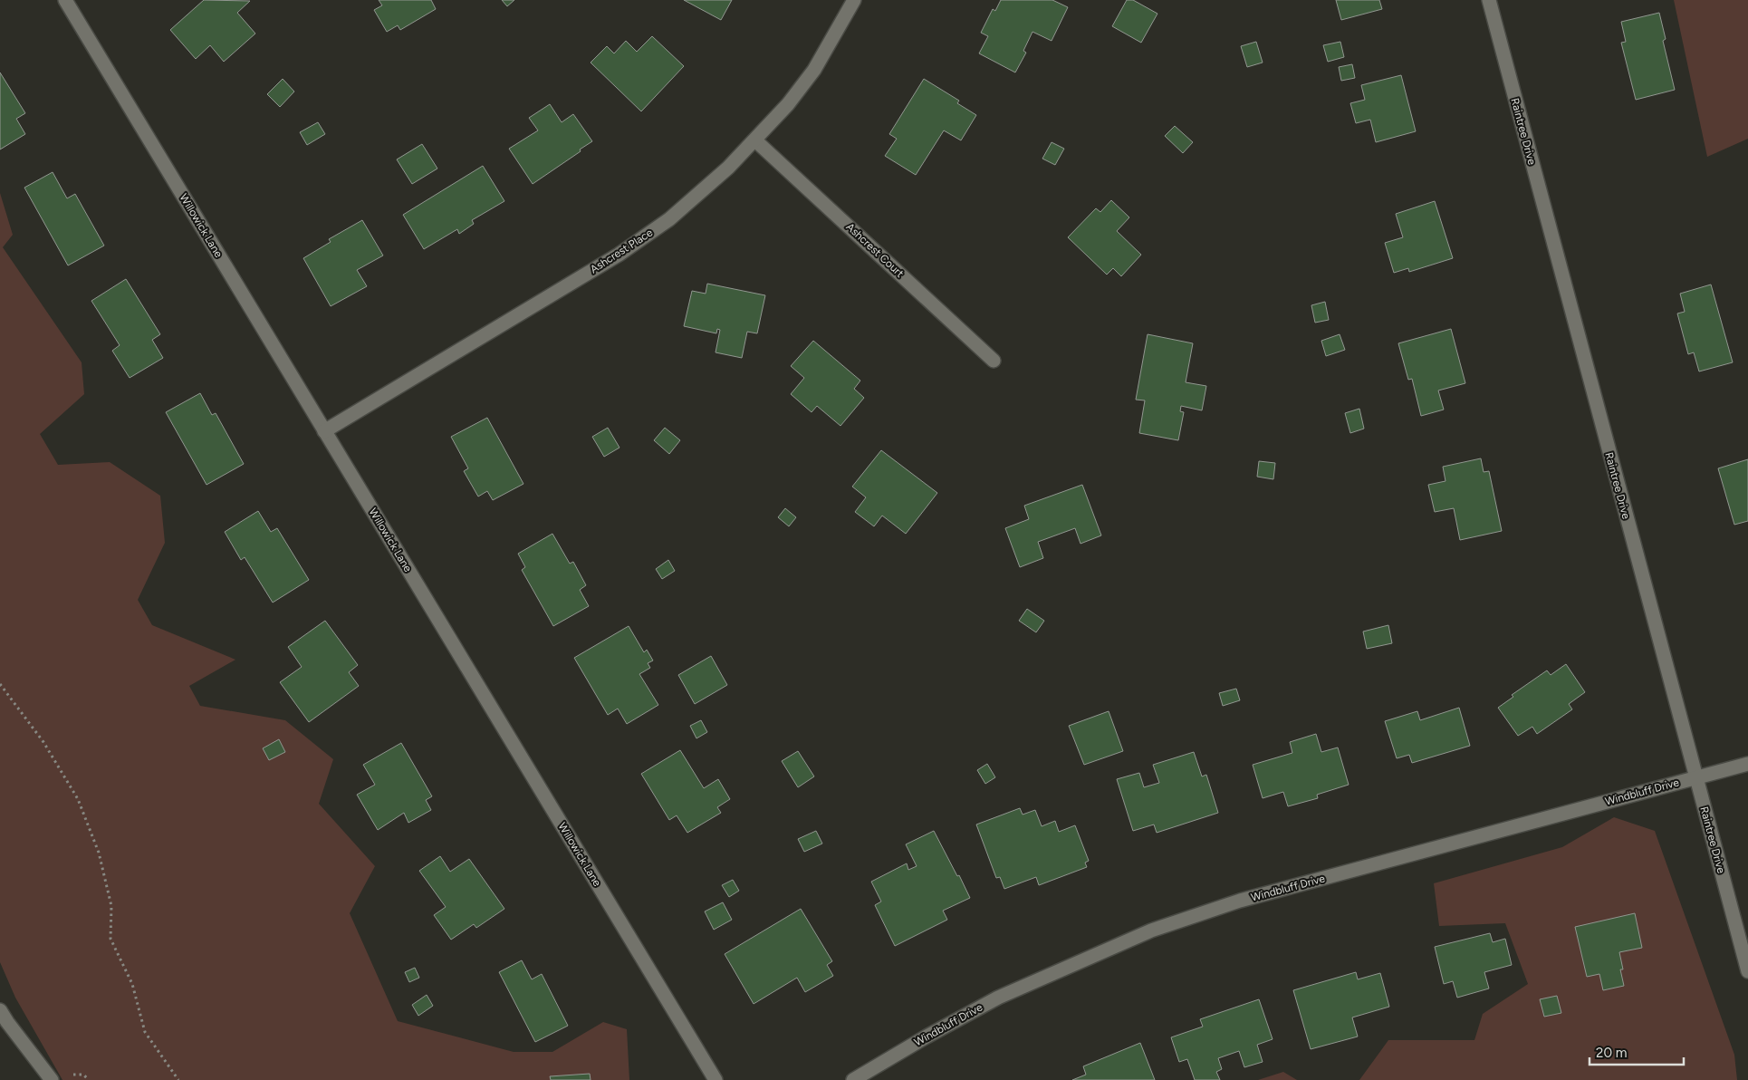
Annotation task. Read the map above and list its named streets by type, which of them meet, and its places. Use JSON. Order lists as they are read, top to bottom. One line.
{"streets":{"street":["Raintree Drive","Willowick Lane","Ashcrest Court","Ashcrest Place","Windbluff Drive"]},"crossings":[["Raintree Drive","Windbluff Drive"],["Willowick Lane","Ashcrest Place"],["Ashcrest Court","Ashcrest Place"]],"scale_bar":"20 m"}
